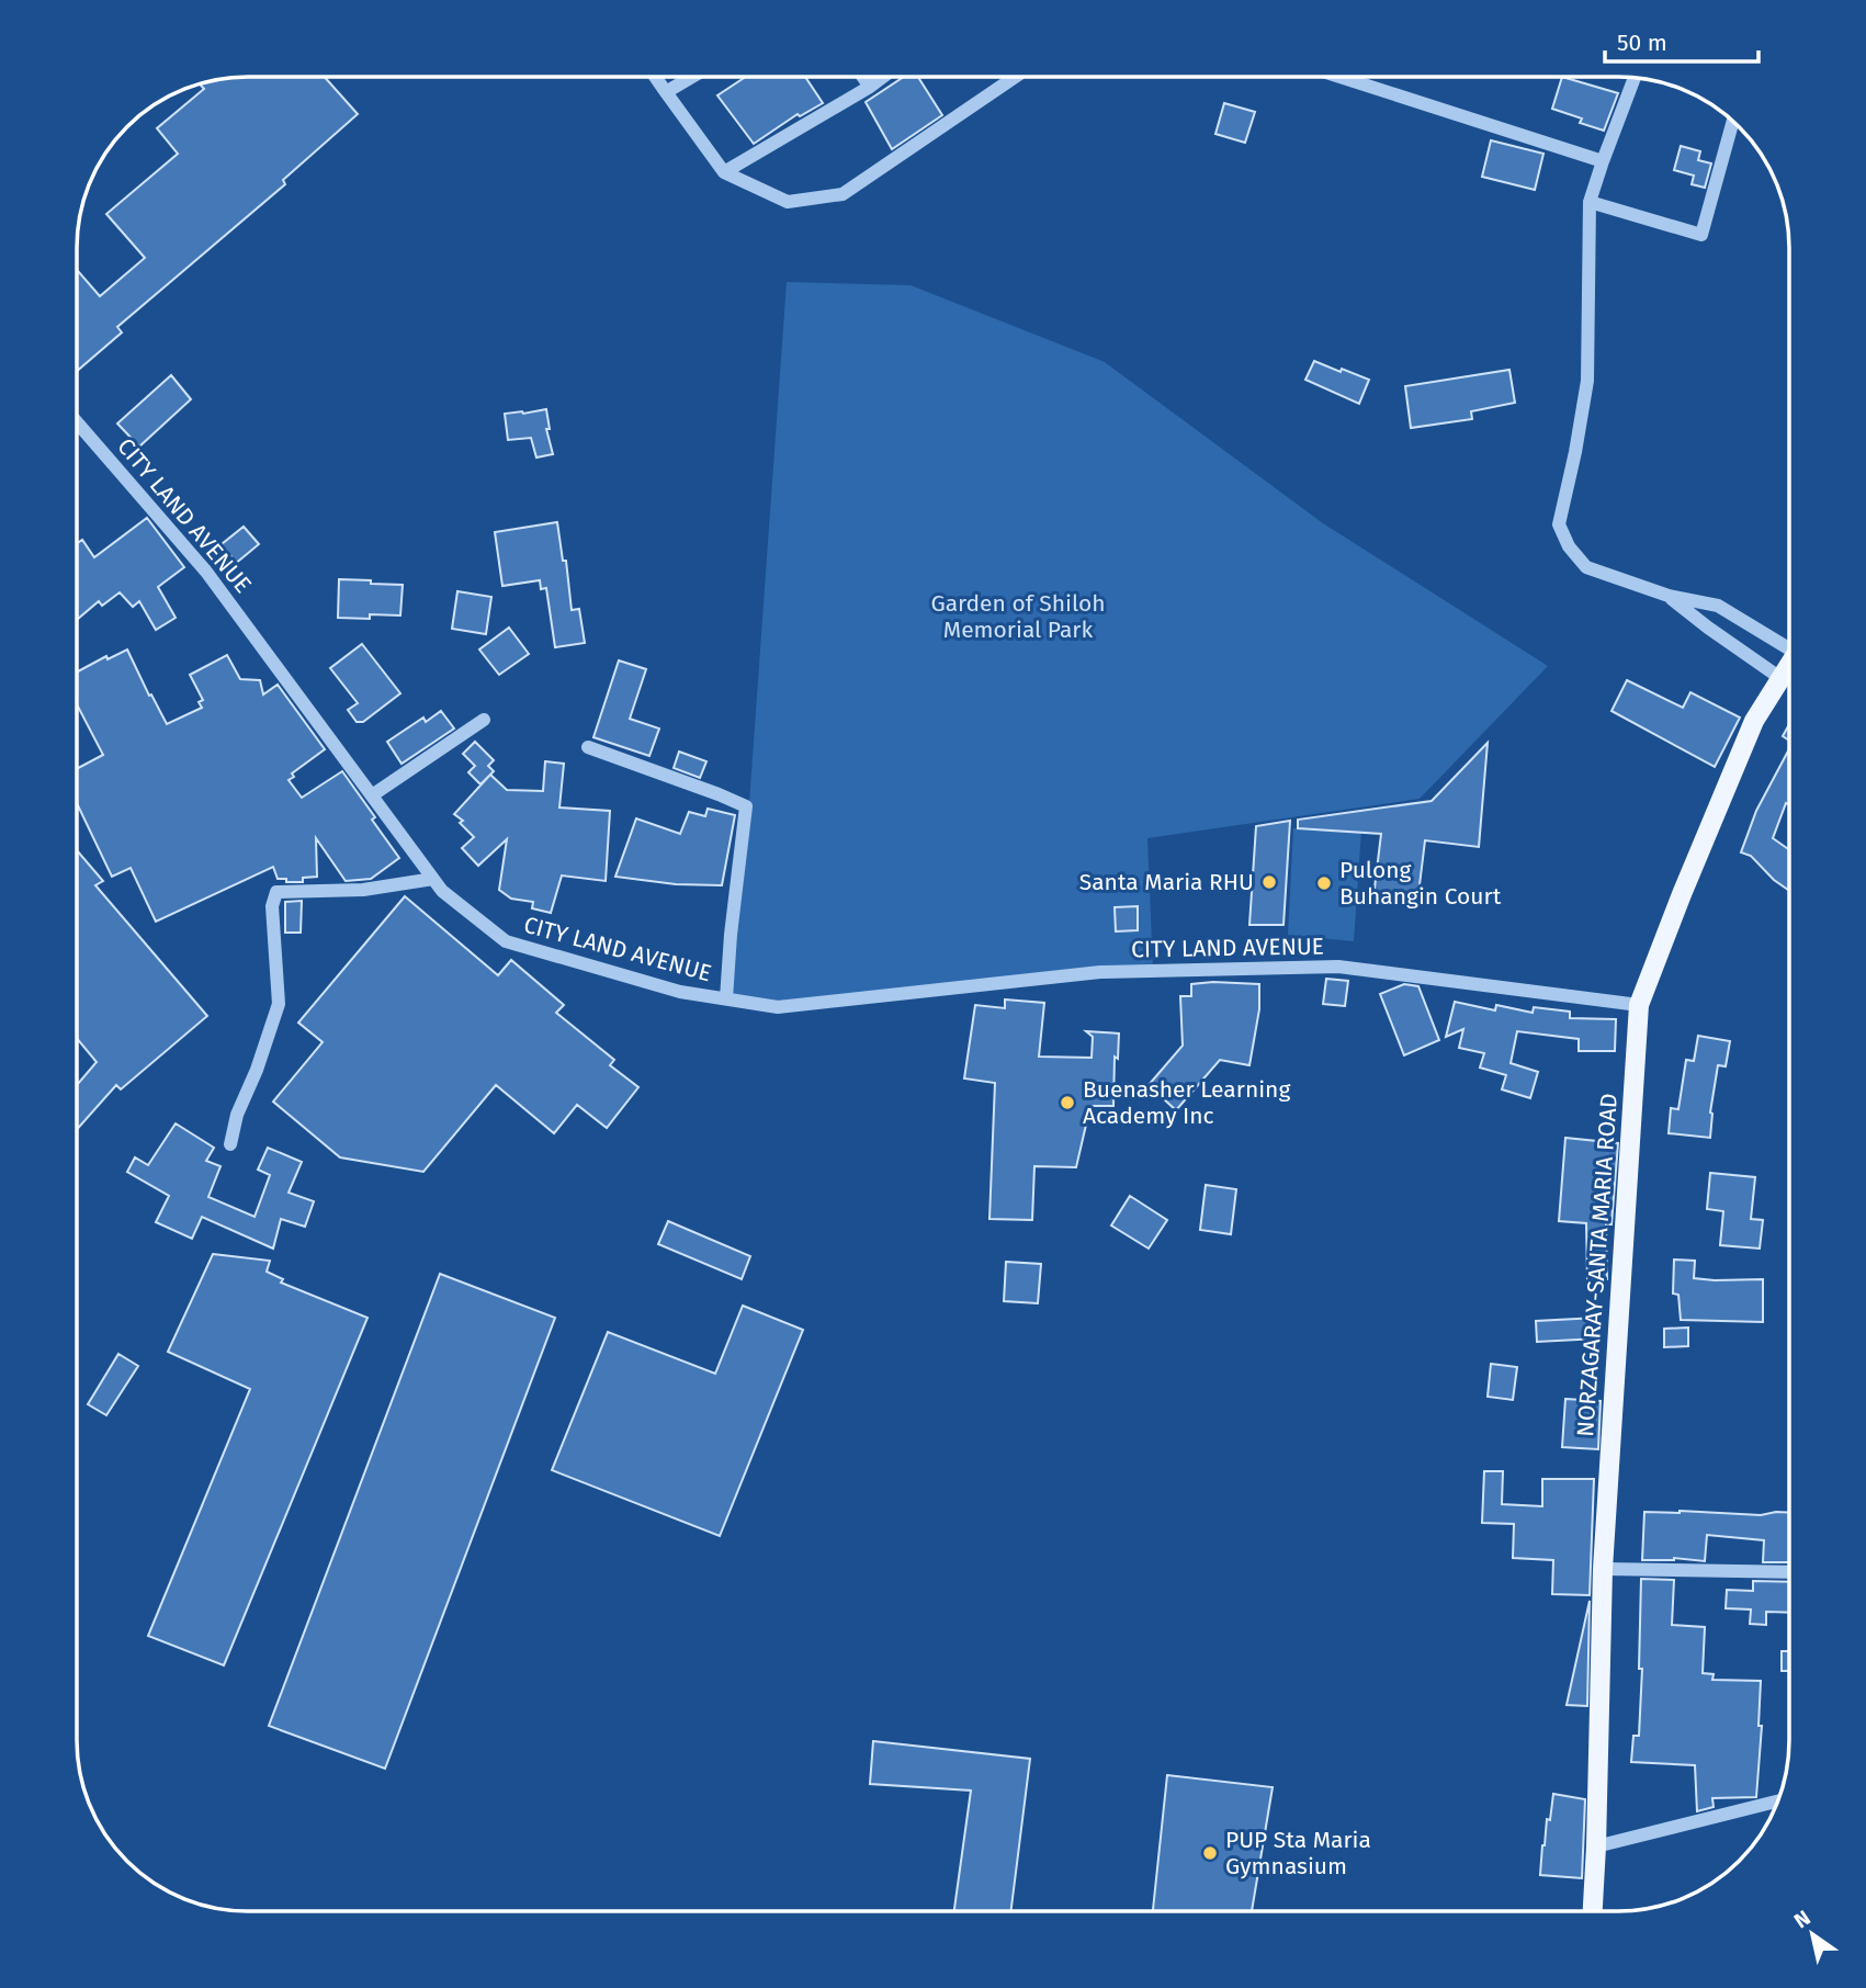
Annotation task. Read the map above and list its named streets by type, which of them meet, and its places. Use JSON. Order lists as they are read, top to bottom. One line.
{"streets":{"main road":["NORZAGARAY-SANTA MARIA ROAD"],"street":["CITY LAND AVENUE"]},"crossings":[["CITY LAND AVENUE","NORZAGARAY-SANTA MARIA ROAD"]],"parks":["Garden of Shiloh Memorial Park"],"places":["Santa Maria RHU","Pulong Buhangin Court","Buenasher Learning Academy Inc","PUP Sta Maria Gymnasium"],"scale_bar":"50 m","north":"top left"}
